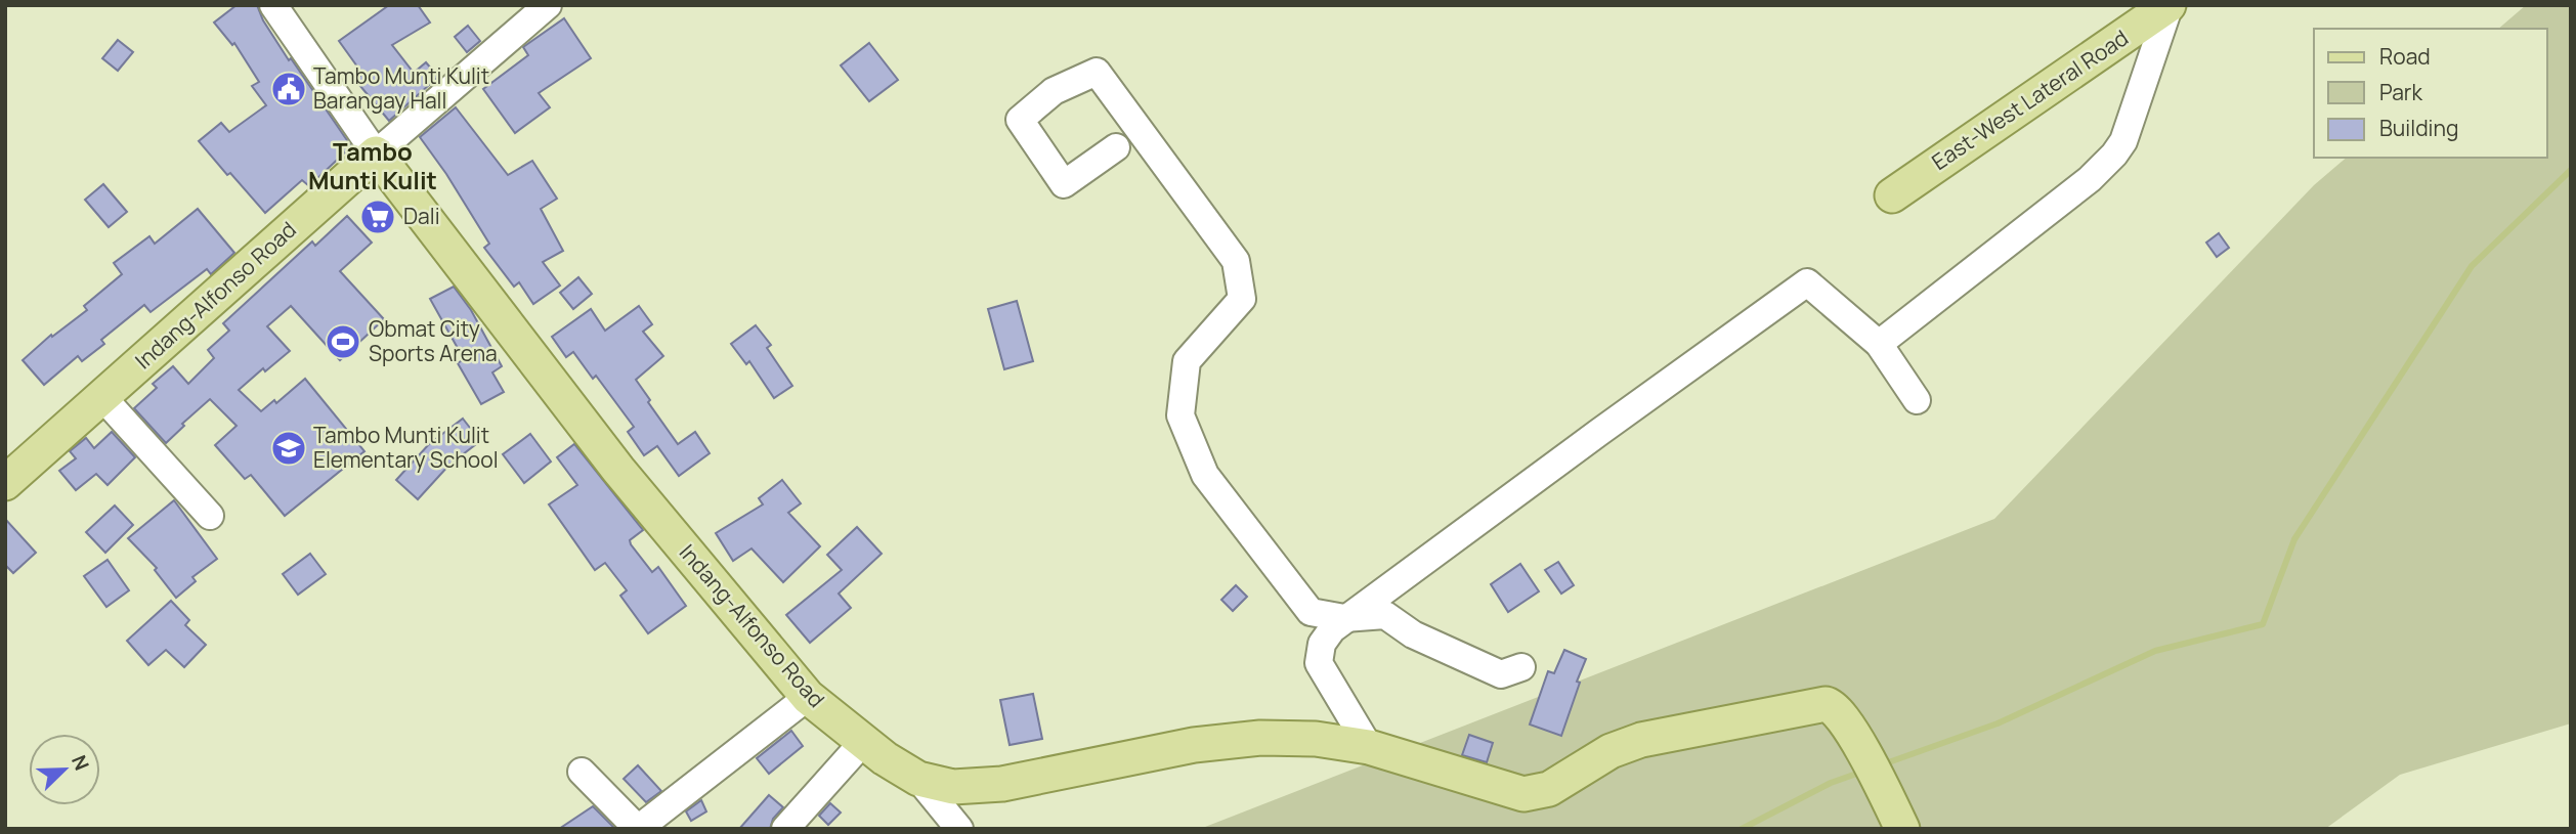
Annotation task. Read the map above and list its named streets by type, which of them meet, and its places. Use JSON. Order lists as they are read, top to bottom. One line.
{"streets":{"main road":["East-West Lateral Road","Indang-Alfonso Road"]},"districts":["Tambo Munti Kulit"],"places":{"public building":["Tambo Munti Kulit Barangay Hall"],"supermarket":["Dali"],"sports":["Obmat City Sports Arena"],"school or university":["Tambo Munti Kulit Elementary School"]},"legend":["Road","Park","Building"],"north":"top right"}
